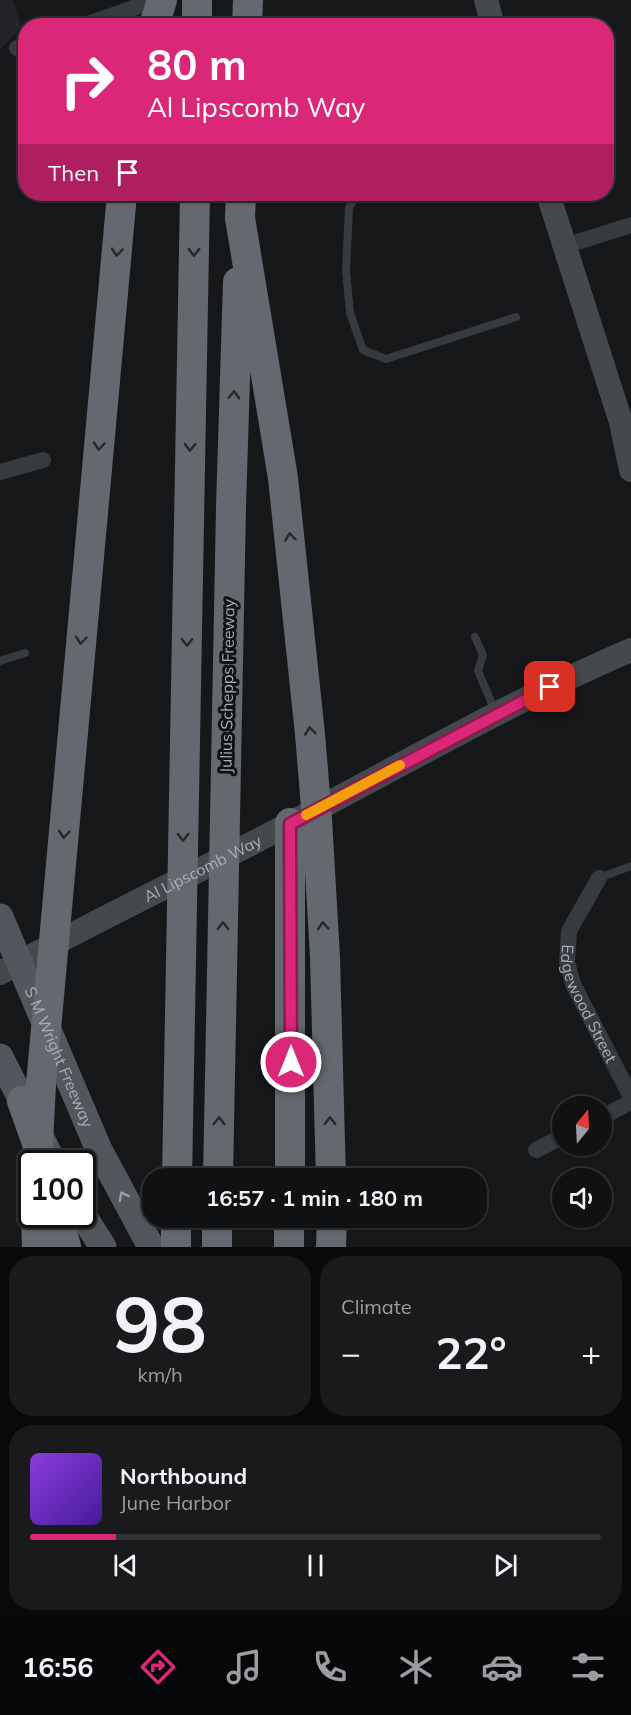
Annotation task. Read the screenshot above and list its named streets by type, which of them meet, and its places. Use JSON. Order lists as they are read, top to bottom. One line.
{"streets":{"highway":["Julius Schepps Freeway"],"main road":["Al Lipscomb Way","S M Wright Freeway"],"street":["Edgewood Street"]},"crossings":[["Al Lipscomb Way","S M Wright Freeway"]],"north":"top","page":{"turn":["80 m","Al Lipscomb Way"],"then":"Then","limit":"100","trip":"16:57 · 1 min · 180 m","tile":[["98","km/h"],"Climate"],"heat":["−","22°","+"],"song":["Northbound","June Harbor"],"tabs":"16:56"}}
